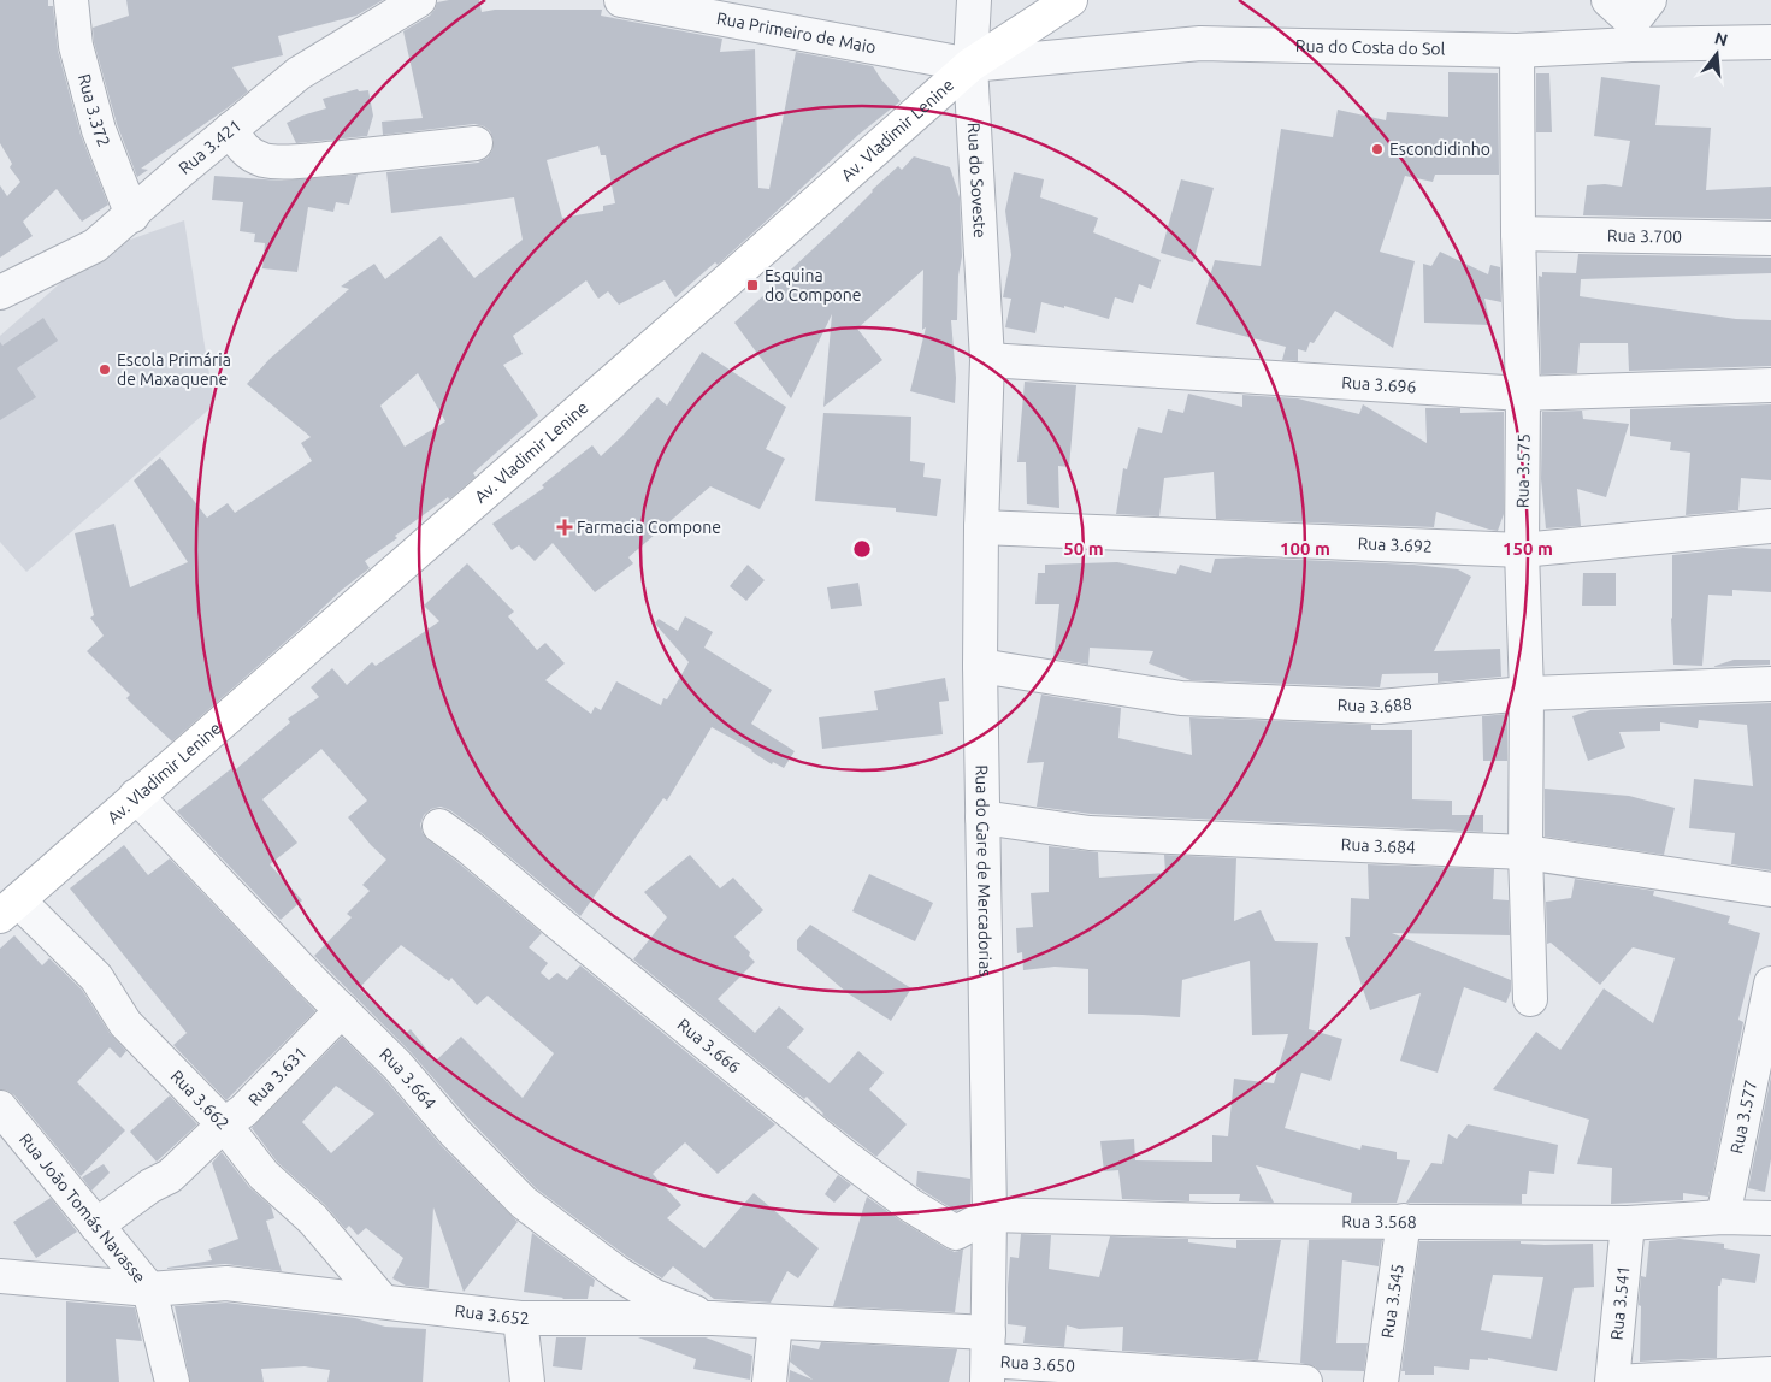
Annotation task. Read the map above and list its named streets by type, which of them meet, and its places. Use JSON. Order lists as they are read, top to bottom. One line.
{"streets":{"main road":["Av. Vladimir Lenine"],"street":["Rua Primeiro de Maio","Rua do Costa do Sol","Rua 3.372","Rua 3.421","Rua do Soveste","Rua 3.700","Rua 3.696","Rua 3.575","Rua 3.692","Rua 3.688","Rua 3.684","Rua do Gare de Mercadorias","Rua 3.666","Rua 3.631","Rua 3.664","Rua 3.662","Rua 3.577","Rua João Tomás Navasse","Rua 3.568","Rua 3.545","Rua 3.541","Rua 3.652","Rua 3.650"]},"crossings":[["Rua Primeiro de Maio","Rua do Costa do Sol"],["Rua Primeiro de Maio","Av. Vladimir Lenine"],["Rua Primeiro de Maio","Rua do Soveste"],["Rua do Costa do Sol","Av. Vladimir Lenine"],["Rua do Costa do Sol","Rua do Soveste"],["Rua do Costa do Sol","Rua 3.575"],["Rua 3.372","Rua 3.421"],["Av. Vladimir Lenine","Rua do Soveste"],["Av. Vladimir Lenine","Rua 3.664"],["Av. Vladimir Lenine","Rua 3.662"],["Rua do Soveste","Rua 3.696"],["Rua do Soveste","Rua do Gare de Mercadorias"],["Rua 3.700","Rua 3.575"],["Rua 3.696","Rua 3.575"],["Rua 3.696","Rua do Gare de Mercadorias"],["Rua 3.575","Rua 3.692"],["Rua 3.575","Rua 3.688"],["Rua 3.575","Rua 3.684"],["Rua 3.692","Rua do Gare de Mercadorias"],["Rua 3.688","Rua do Gare de Mercadorias"],["Rua 3.684","Rua do Gare de Mercadorias"],["Rua do Gare de Mercadorias","Rua 3.666"],["Rua do Gare de Mercadorias","Rua 3.568"],["Rua do Gare de Mercadorias","Rua 3.652"],["Rua do Gare de Mercadorias","Rua 3.650"],["Rua 3.666","Rua 3.568"],["Rua 3.631","Rua 3.664"],["Rua 3.631","Rua 3.662"],["Rua 3.631","Rua João Tomás Navasse"],["Rua 3.664","Rua 3.652"],["Rua 3.662","Rua 3.652"],["Rua 3.577","Rua 3.568"],["Rua João Tomás Navasse","Rua 3.652"],["Rua 3.568","Rua 3.545"],["Rua 3.568","Rua 3.541"],["Rua 3.652","Rua 3.650"]],"places":{"other":["Escondidinho","Escola Primária de Maxaquene"],"transit":["Esquina do Compone"],"health":["Farmacia Compone"]},"north":"top","rings":["50 m","100 m","150 m"]}
